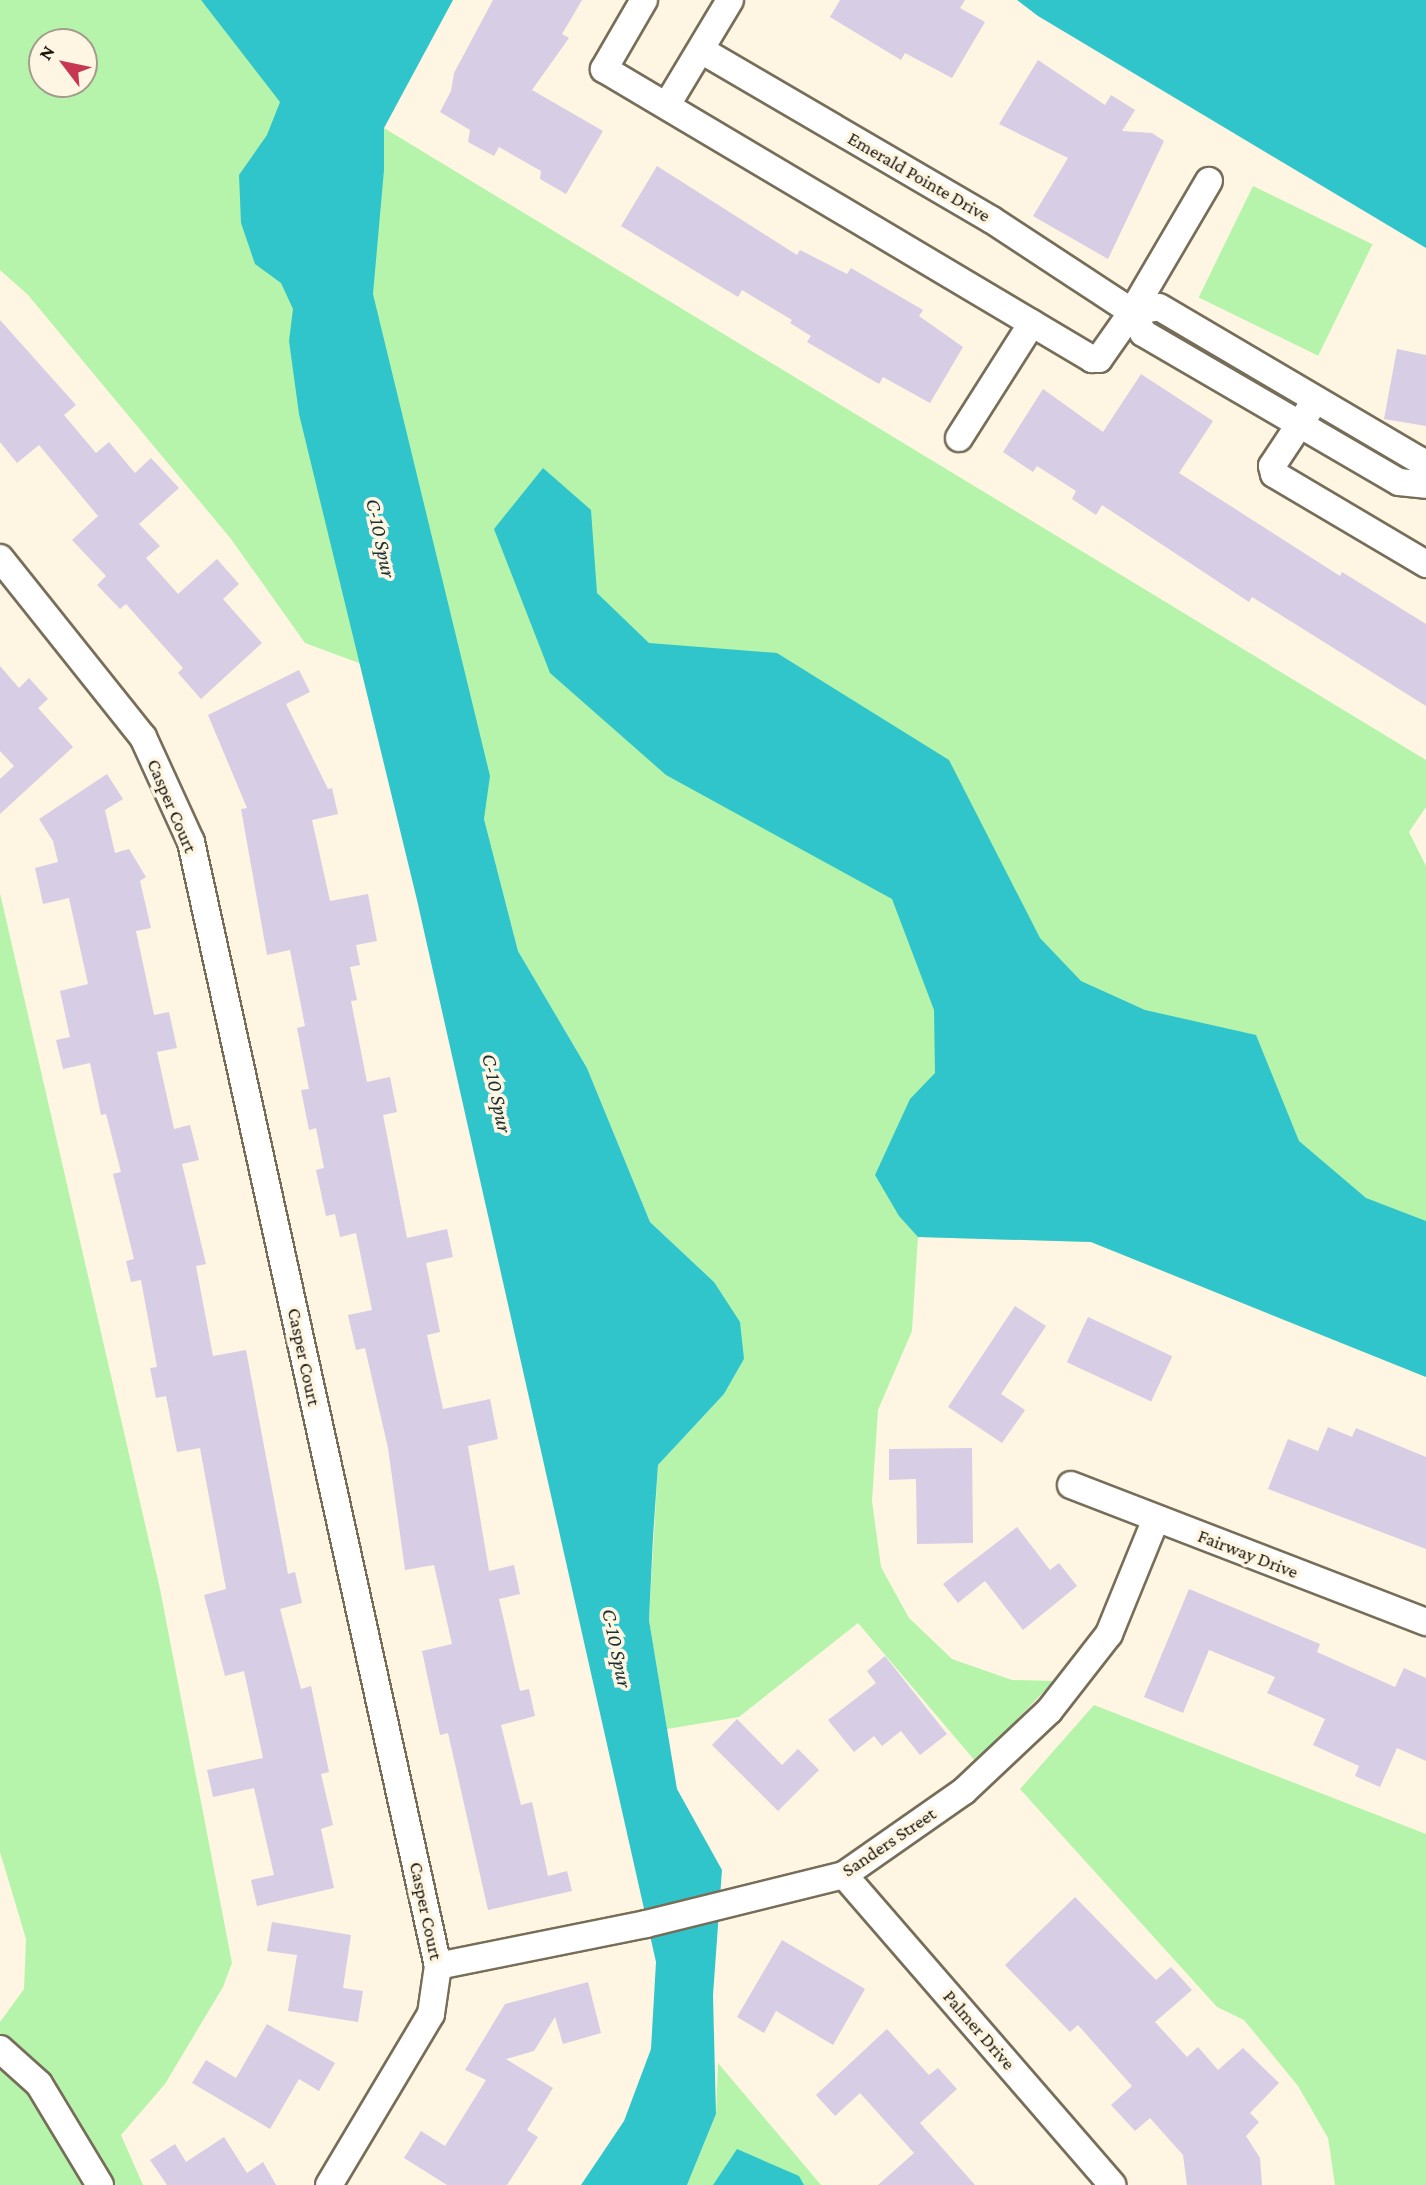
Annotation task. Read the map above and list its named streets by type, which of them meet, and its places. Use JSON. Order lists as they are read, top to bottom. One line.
{"streets":{"street":["Emerald Pointe Drive","Casper Court","Fairway Drive","Sanders Street","Palmer Drive"]},"crossings":[["Casper Court","Sanders Street"],["Fairway Drive","Sanders Street"],["Sanders Street","Palmer Drive"]],"water":["C-10 Spur"],"north":"top left"}
